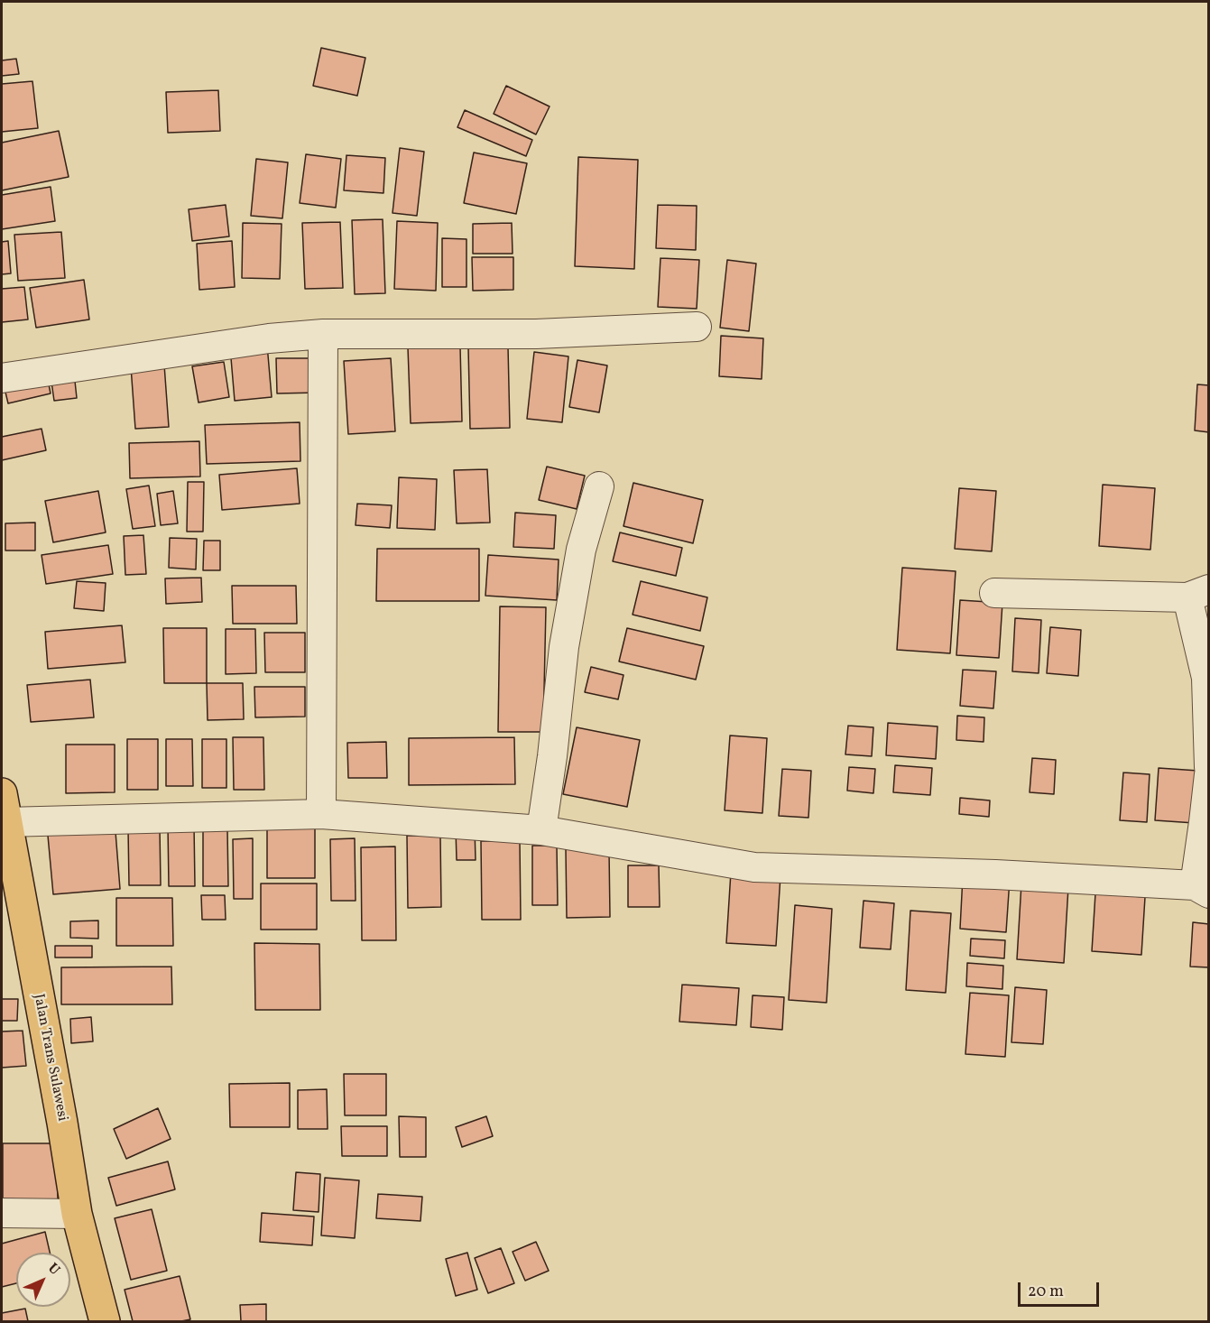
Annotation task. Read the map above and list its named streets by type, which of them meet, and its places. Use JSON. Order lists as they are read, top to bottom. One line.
{"streets":{"highway":["Jalan Trans Sulawesi"]},"scale_bar":"20 m","north":"top right"}
